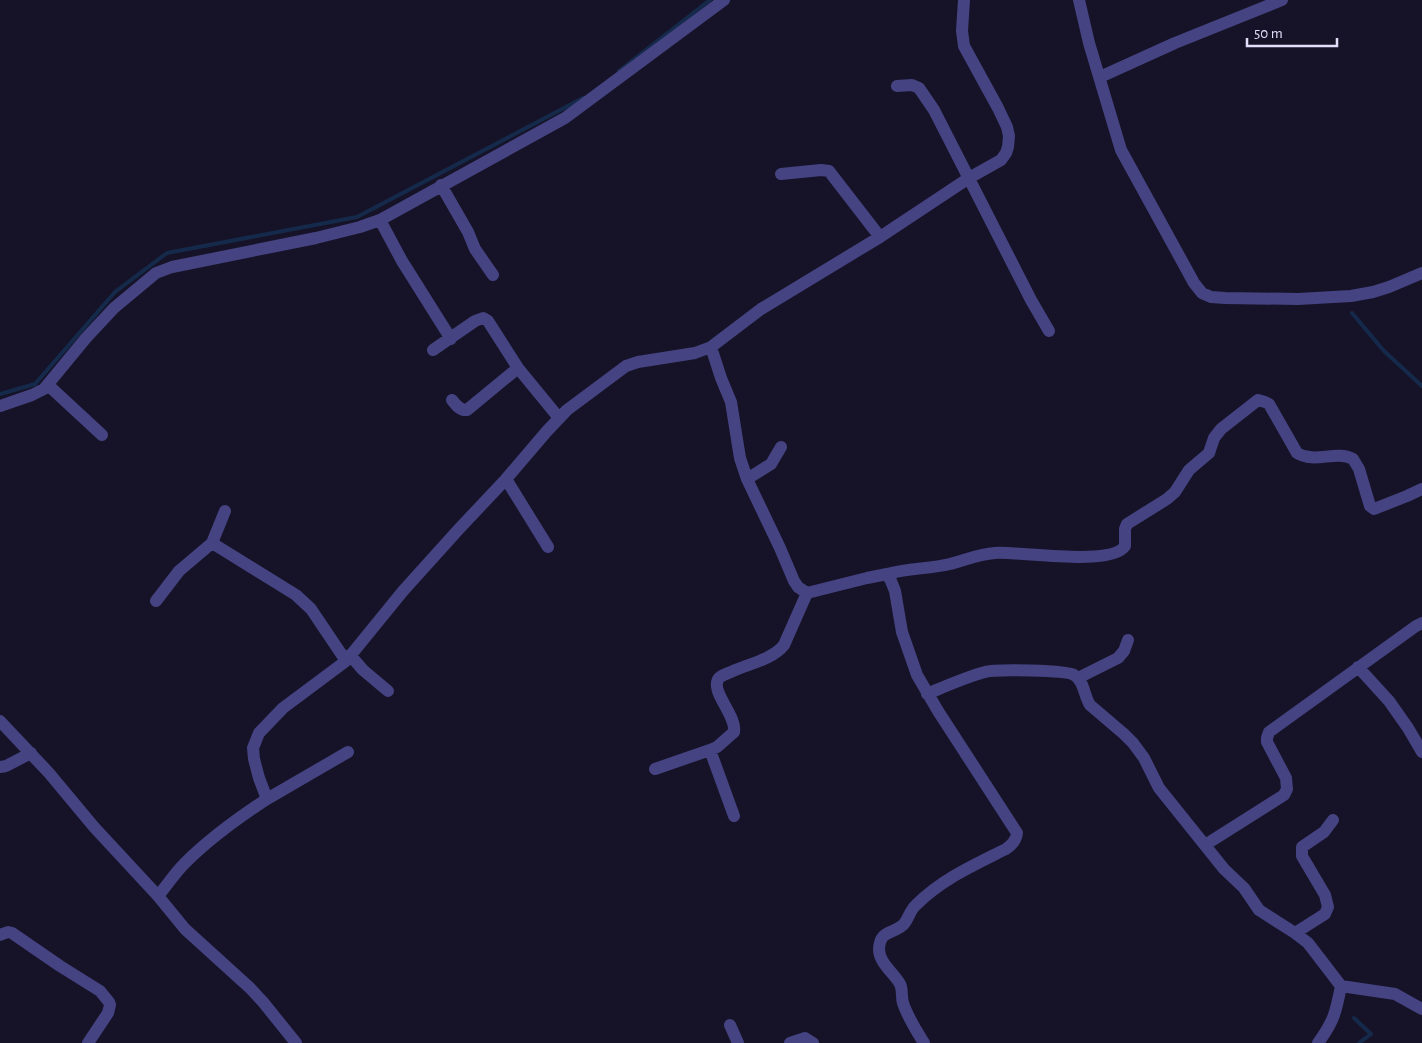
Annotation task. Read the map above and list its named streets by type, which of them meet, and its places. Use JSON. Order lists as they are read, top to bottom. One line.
{"scale_bar":"50 m"}
